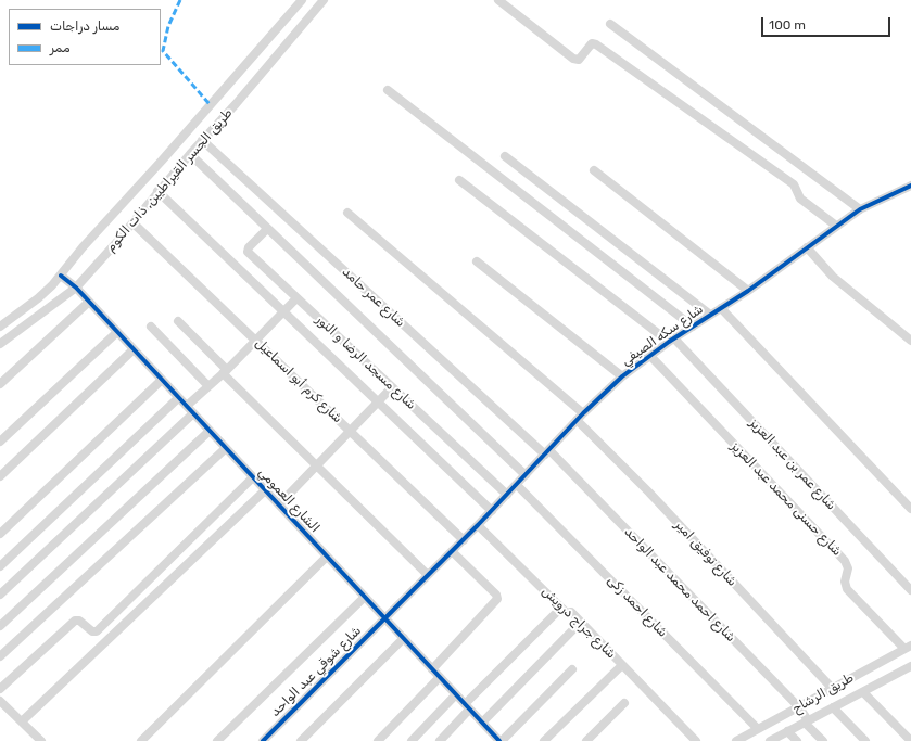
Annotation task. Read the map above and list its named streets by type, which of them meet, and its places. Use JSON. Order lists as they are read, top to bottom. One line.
{"streets":{"street":["طريق الجسر القيراطيين, ذات الكوم","شارع عمر حامد","شارع سكه الصيفي","شارع مسجد الرضا و النور","شارع كرم أبو اسماعيل","شارع عمر بن عبد العزيز","شارع حسنى محمد عبد العزيز","الشارع العمومي","شارع توفيق امير","شارع احمد محمد عبد الواحد","شارع احمد زكى","شارع جراج درويش","شارع شوقي عبد الواحد","طريق الرشاح"]},"crossings":[["طريق الجسر القيراطيين, ذات الكوم","شارع عمر حامد"],["طريق الجسر القيراطيين, ذات الكوم","شارع كرم أبو اسماعيل"],["طريق الجسر القيراطيين, ذات الكوم","الشارع العمومي"],["شارع عمر حامد","شارع سكه الصيفي"],["شارع عمر حامد","شارع احمد محمد عبد الواحد"],["شارع سكه الصيفي","شارع مسجد الرضا و النور"],["شارع سكه الصيفي","شارع كرم أبو اسماعيل"],["شارع سكه الصيفي","شارع عمر بن عبد العزيز"],["شارع سكه الصيفي","شارع حسنى محمد عبد العزيز"],["شارع سكه الصيفي","الشارع العمومي"],["شارع سكه الصيفي","شارع توفيق امير"],["شارع سكه الصيفي","شارع احمد محمد عبد الواحد"],["شارع سكه الصيفي","شارع احمد زكى"],["شارع سكه الصيفي","شارع جراج درويش"],["شارع سكه الصيفي","شارع شوقي عبد الواحد"],["شارع حسنى محمد عبد العزيز","طريق الرشاح"],["الشارع العمومي","شارع شوقي عبد الواحد"],["شارع توفيق امير","طريق الرشاح"],["شارع احمد محمد عبد الواحد","طريق الرشاح"],["شارع احمد زكى","طريق الرشاح"]],"legend":["مسار دراجات","ممر"],"scale_bar":"100 m"}
